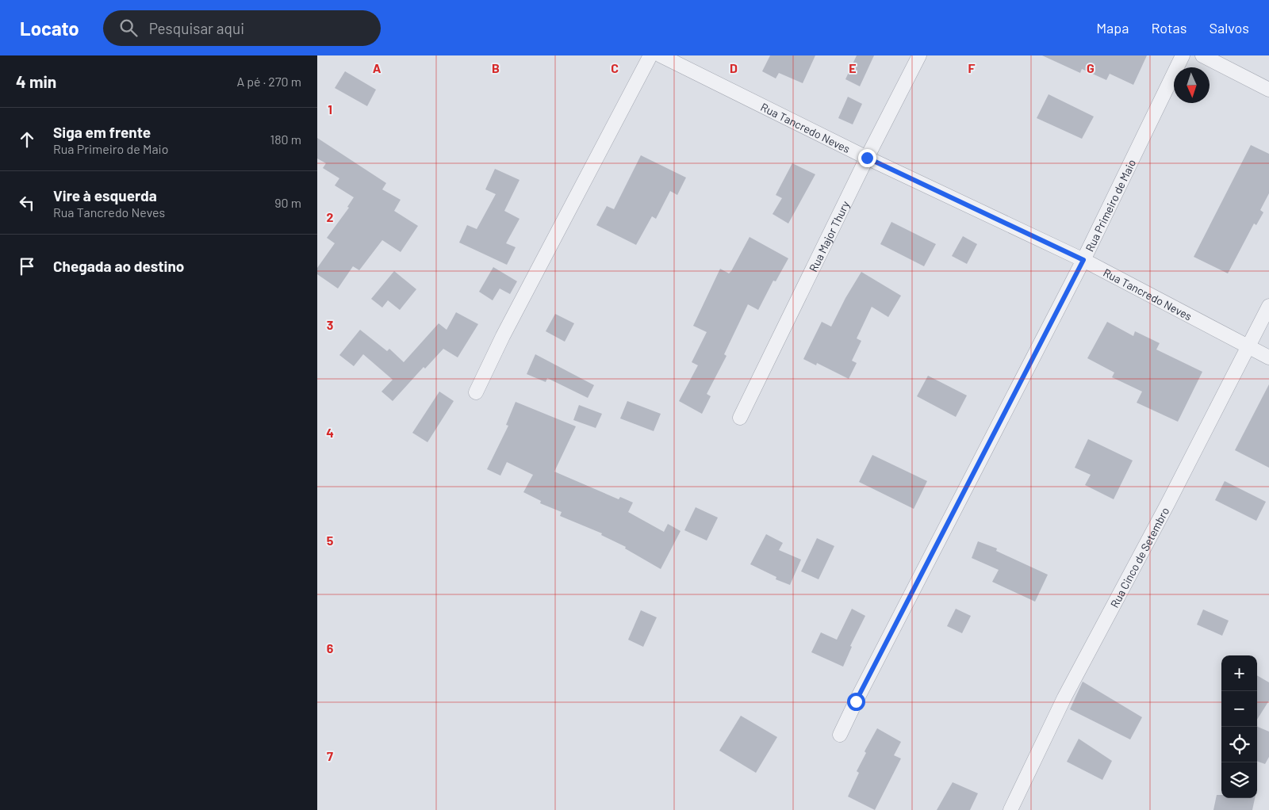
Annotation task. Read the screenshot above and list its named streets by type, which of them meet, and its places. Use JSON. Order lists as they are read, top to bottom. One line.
{"streets":{"street":["Rua Tancredo Neves","Rua Primeiro de Maio","Rua Major Thury","Rua Cinco de Setembro"]},"crossings":[["Rua Tancredo Neves","Rua Primeiro de Maio"],["Rua Tancredo Neves","Rua Major Thury"],["Rua Tancredo Neves","Rua Cinco de Setembro"]],"north":"bottom","page":{"header":"Locato","search":"Pesquisar aqui","nav":["Mapa","Rotas","Salvos"],"heading":["4 min","A pé · 270 m"],"list":[["Siga em frente","Rua Primeiro de Maio","180 m"],["Vire à esquerda","Rua Tancredo Neves","90 m"],"Chegada ao destino"],"map_buttons":["+","−"]},"grid":{"columns":["A","B","C","D","E","F","G"],"rows":["1","2","3","4","5","6","7"]}}
